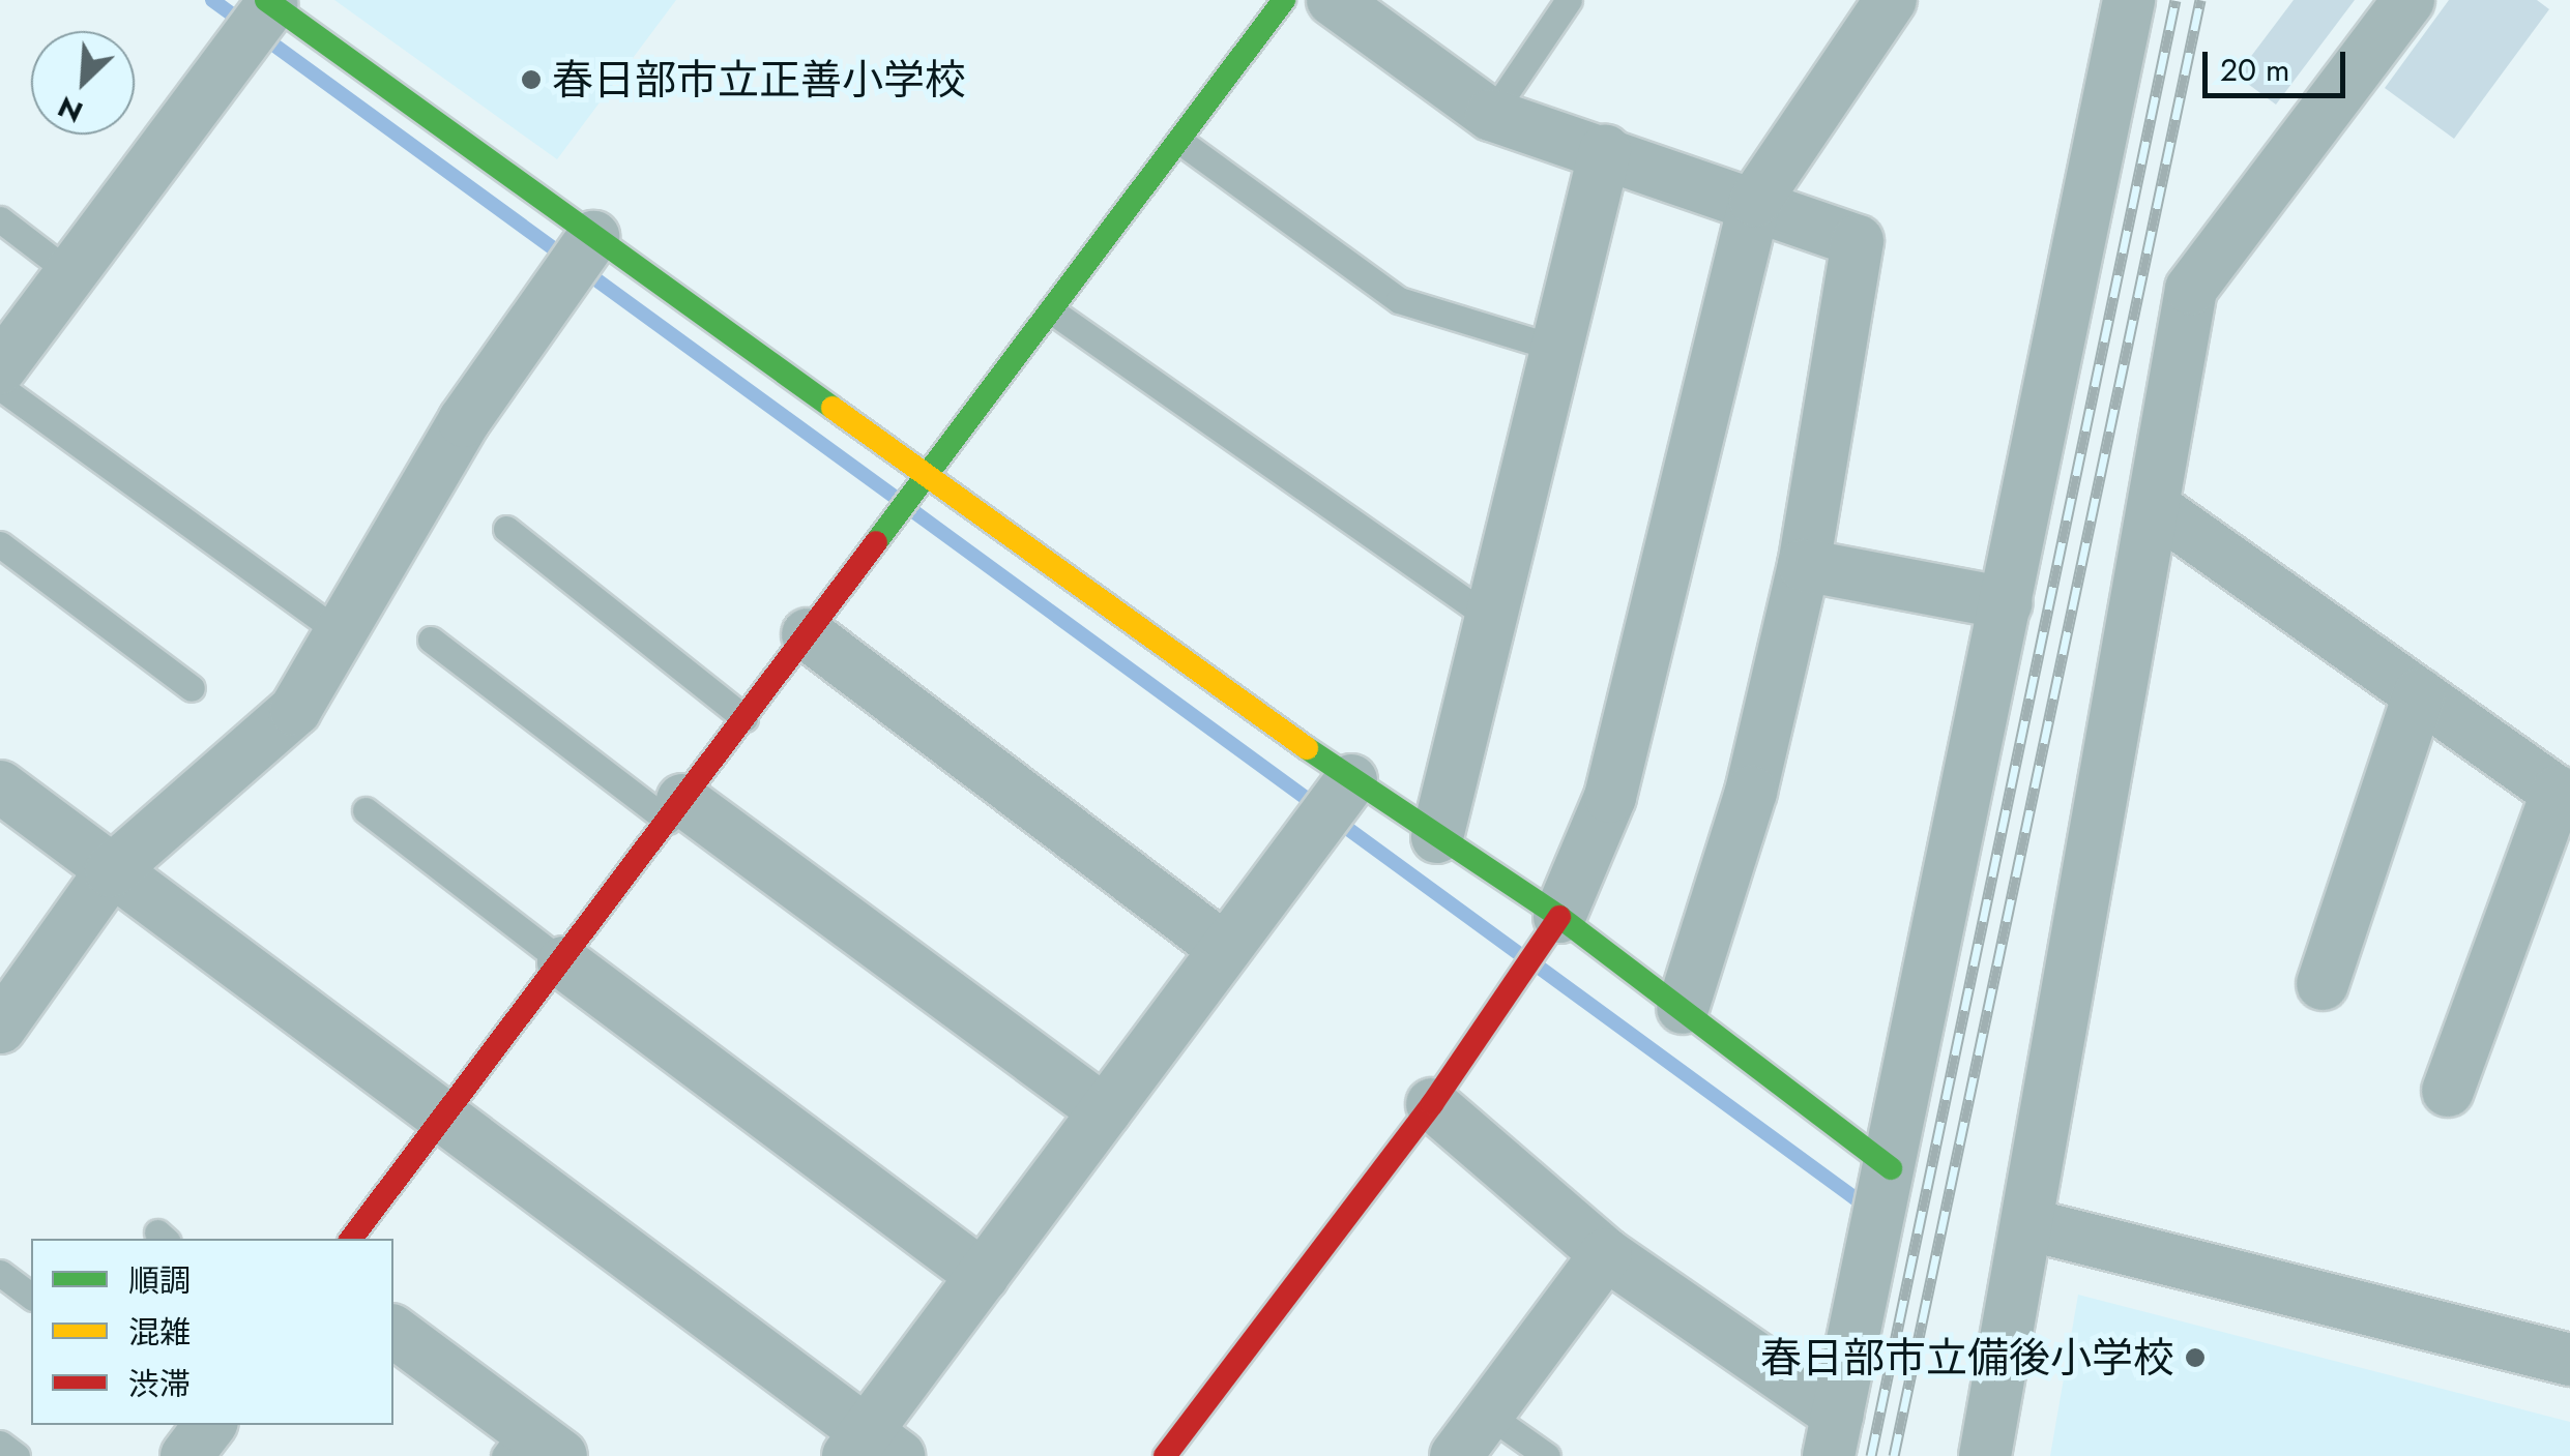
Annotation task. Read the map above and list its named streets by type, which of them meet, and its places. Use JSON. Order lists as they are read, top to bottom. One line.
{"places":["春日部市立正善小学校","春日部市立備後小学校"],"legend":["順調","混雑","渋滞"],"scale_bar":"20 m","north":"bottom left"}
